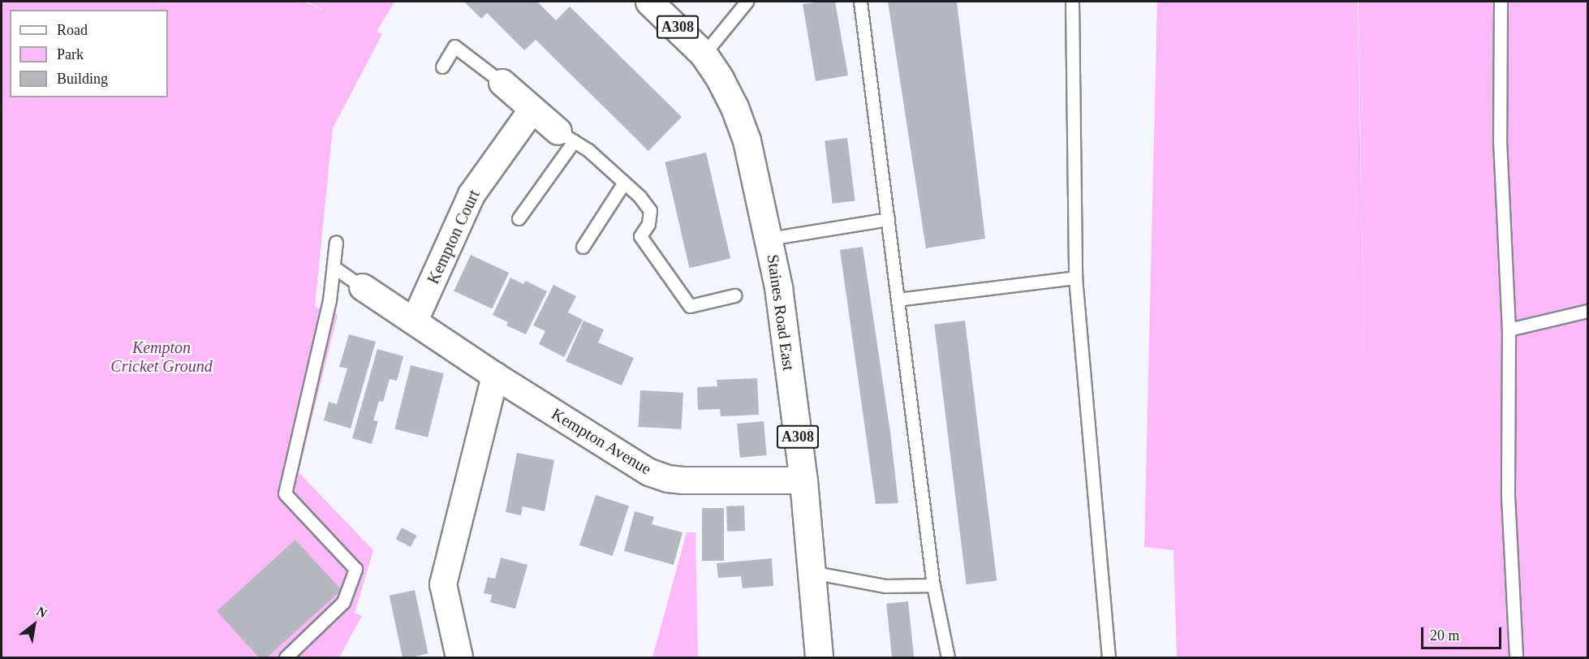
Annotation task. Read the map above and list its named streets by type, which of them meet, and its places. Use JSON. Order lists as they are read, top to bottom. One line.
{"streets":{"highway":["A308","Staines Road East"],"street":["Kempton Court","Kempton Avenue"]},"crossings":[["Kempton Court","Kempton Avenue"],["Staines Road East","Kempton Avenue"]],"parks":["Kempton Cricket Ground"],"legend":["Road","Park","Building"],"scale_bar":"20 m","north":"top right"}
